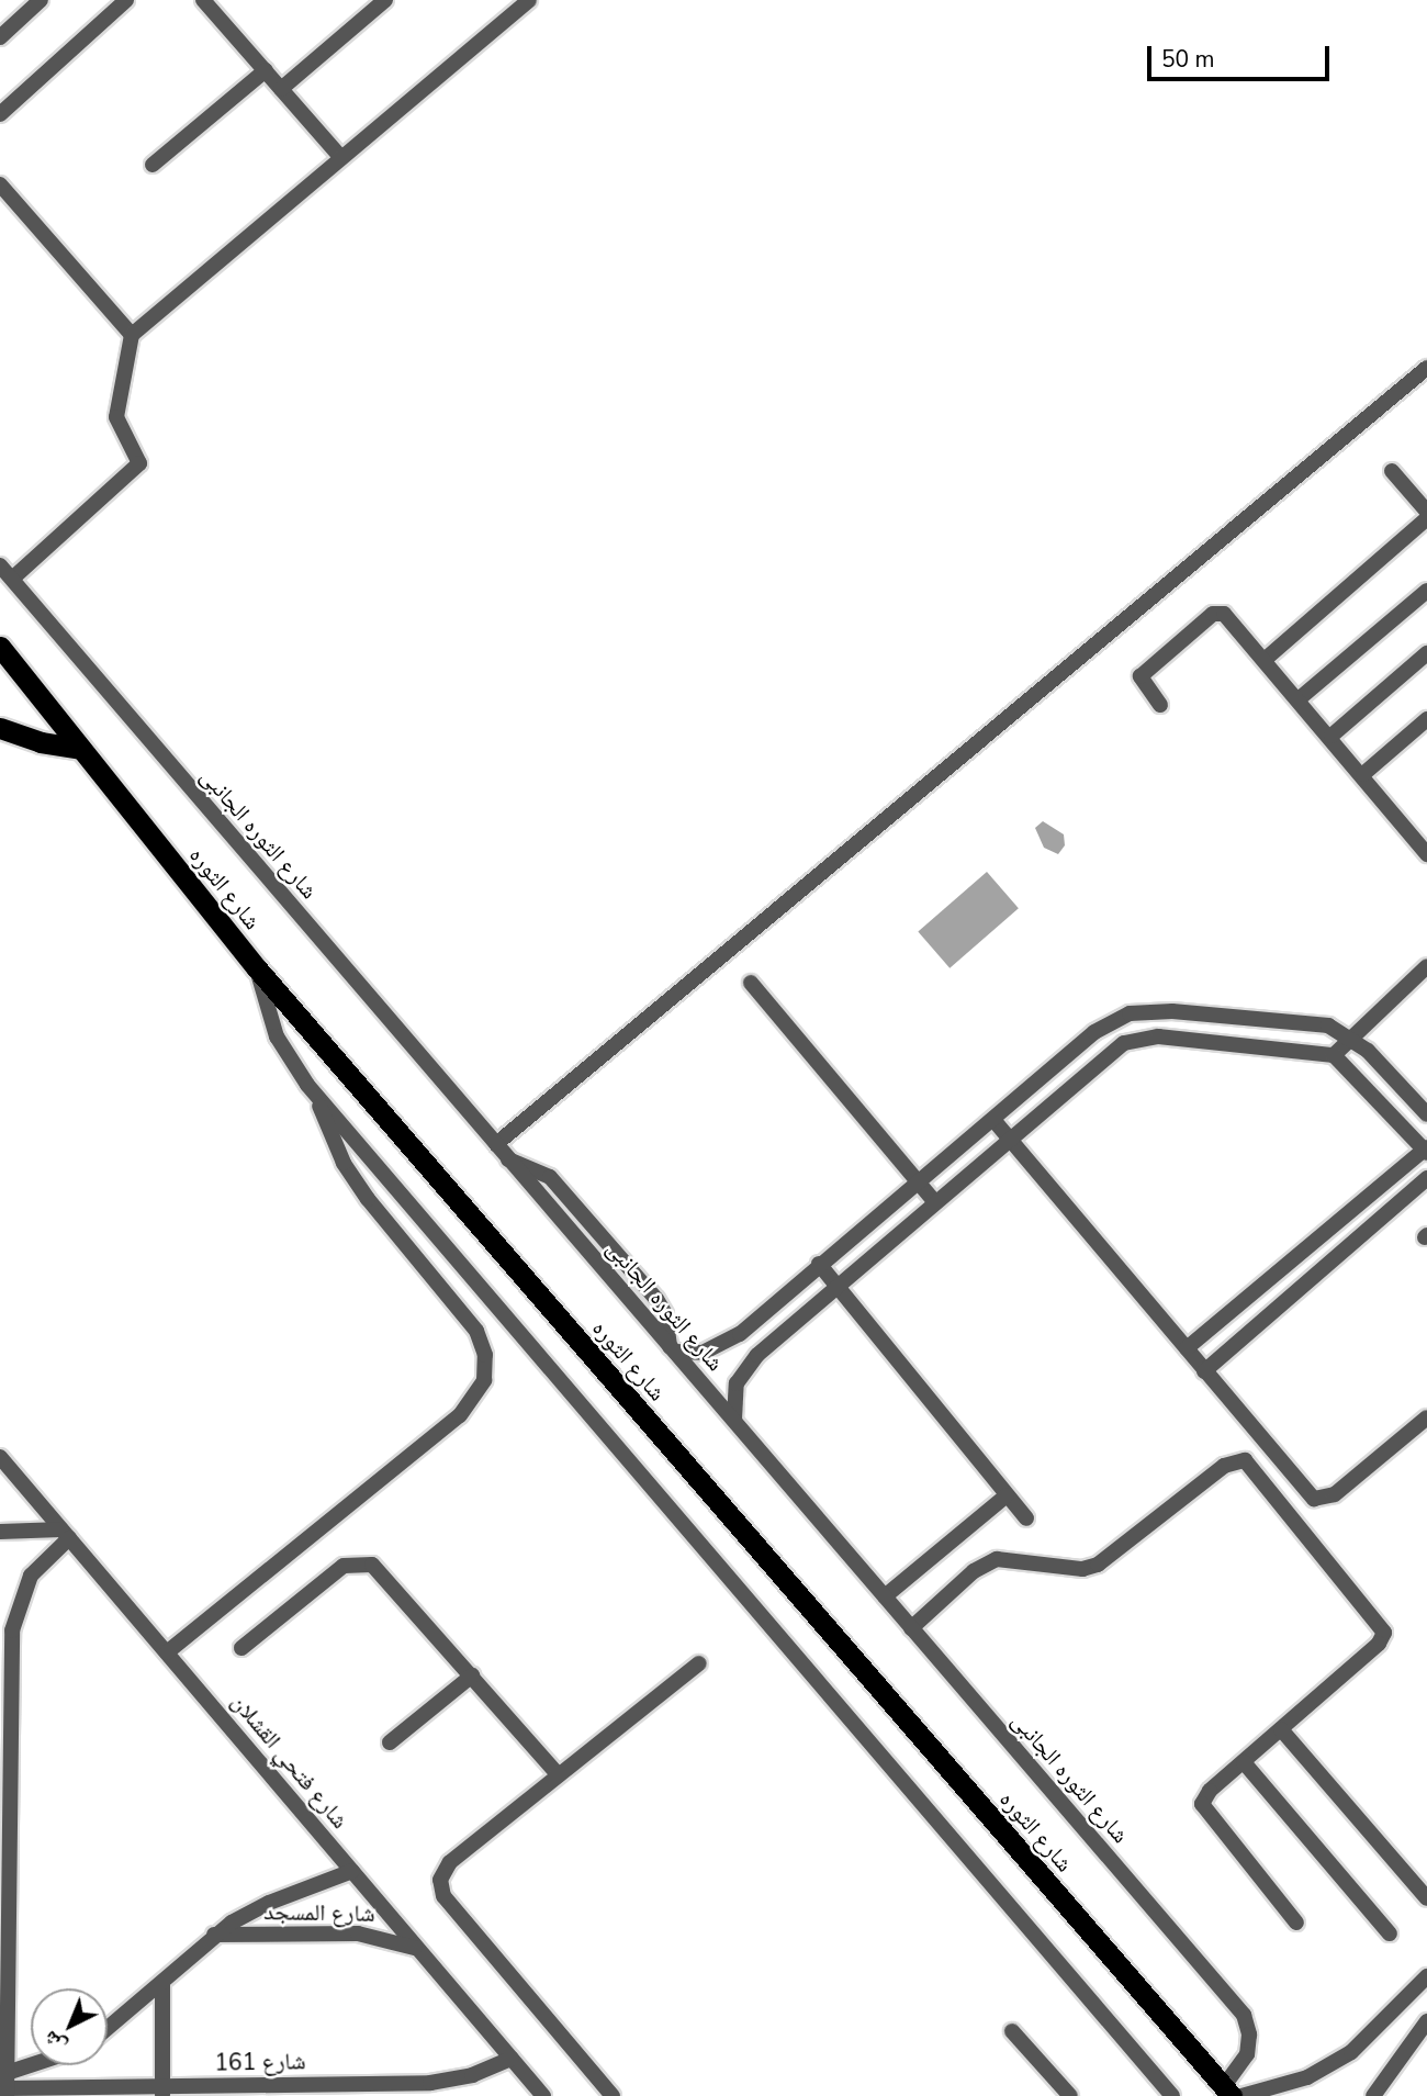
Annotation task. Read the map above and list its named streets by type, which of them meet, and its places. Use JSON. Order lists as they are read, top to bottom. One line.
{"streets":{"highway":["شارع الثوره"],"street":["شارع الثوره الجانبى","شارع فتحي القشلان","شارع المسجد","شارع 161"]},"crossings":[["شارع الثوره الجانبى","شارع الثوره"],["شارع فتحي القشلان","شارع المسجد"],["شارع فتحي القشلان","شارع 161"]],"scale_bar":"50 m","north":"bottom left"}
